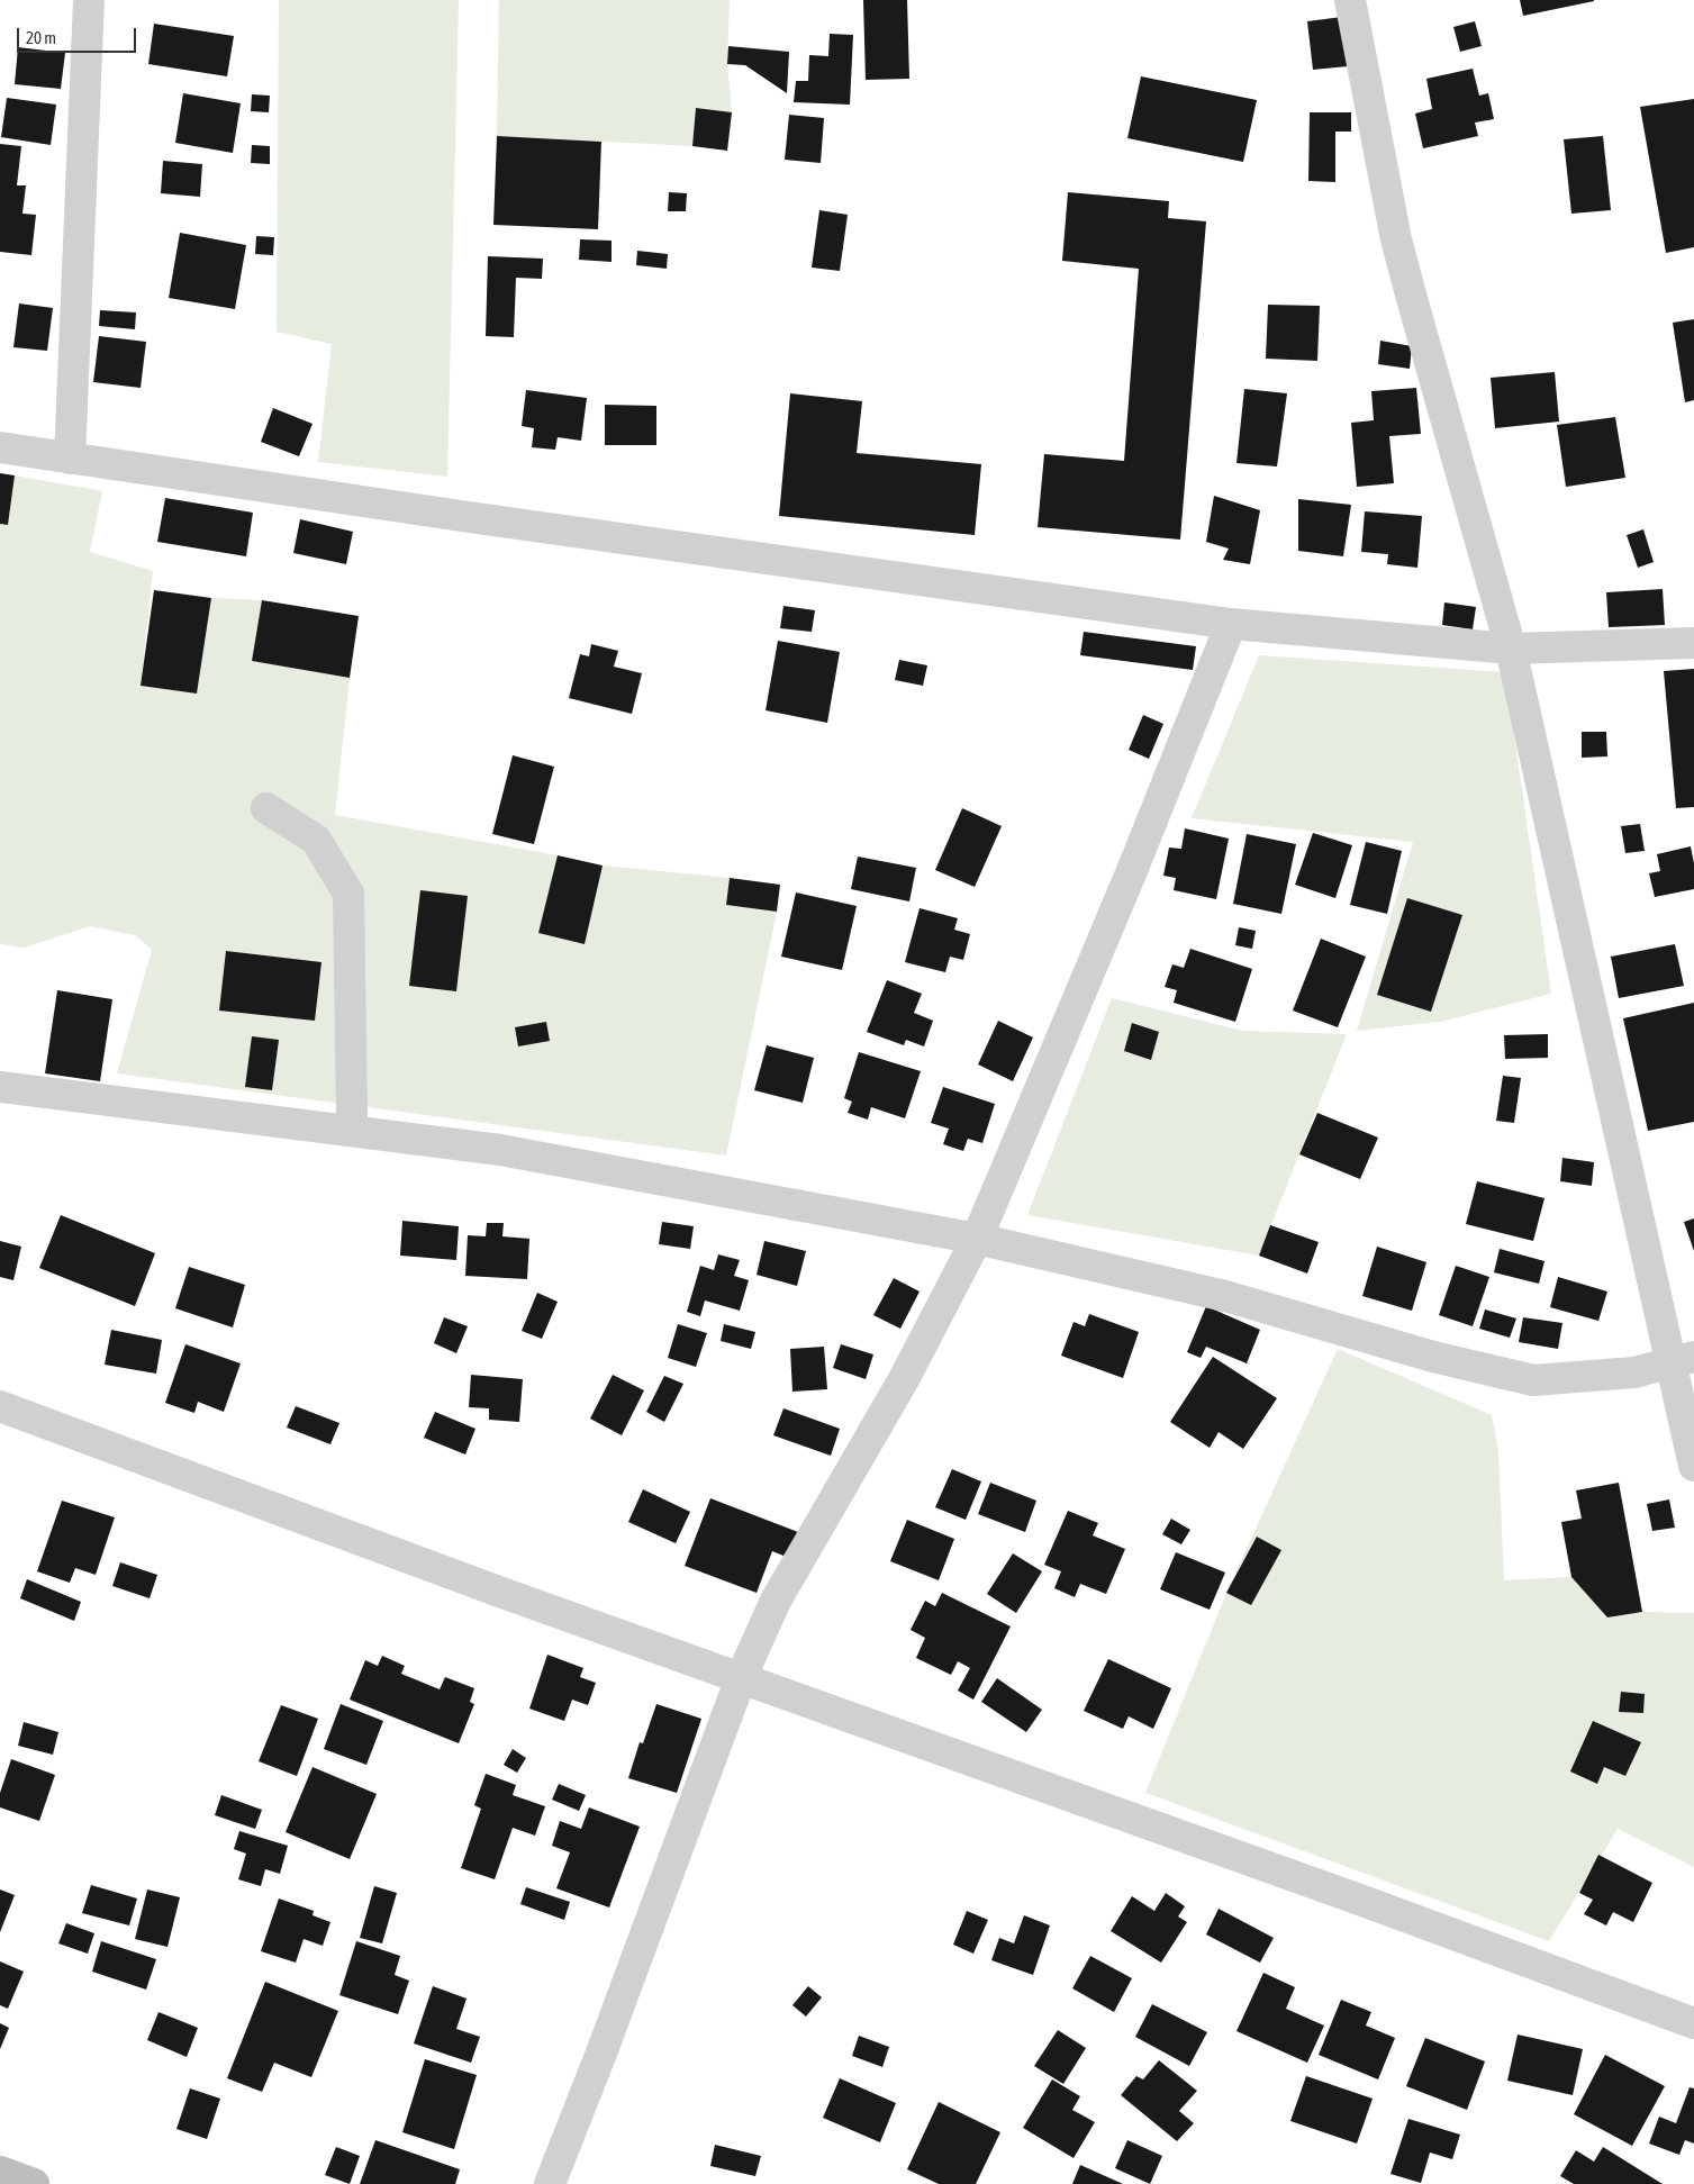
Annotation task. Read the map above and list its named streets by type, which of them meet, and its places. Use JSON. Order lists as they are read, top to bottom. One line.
{"scale_bar":"20 m"}
